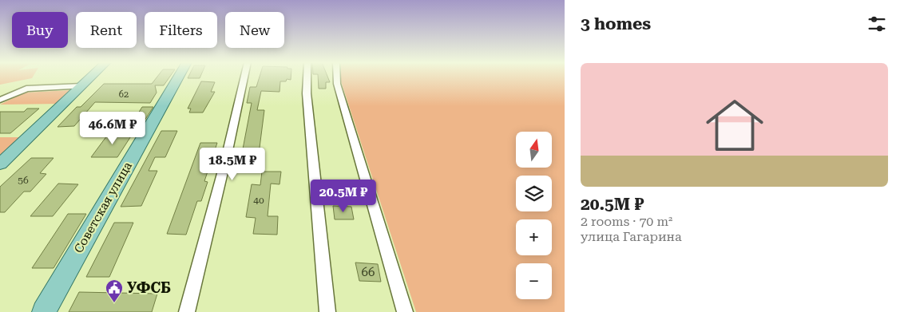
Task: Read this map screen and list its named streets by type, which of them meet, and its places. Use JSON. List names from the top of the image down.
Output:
{
  "streets": {
    "main road": ["Советская улица"]
  },
  "places": {
    "public building": ["УФСБ"]
  },
  "house_numbers": [
    "62",
    "56",
    "40",
    "66"
  ],
  "north": "top",
  "page": {
    "heading": "3 homes",
    "chip": [
      "Buy",
      "Rent",
      "Filters",
      "New"
    ],
    "list": [
      {
        "name": "20.5M ₽",
        "note": "2 rooms · 70 m² · улица Гагарина"
      }
    ],
    "price": ["46.6M ₽", "18.5M ₽", "20.5M ₽"],
    "map_buttons": ["+", "−"]
  }
}
